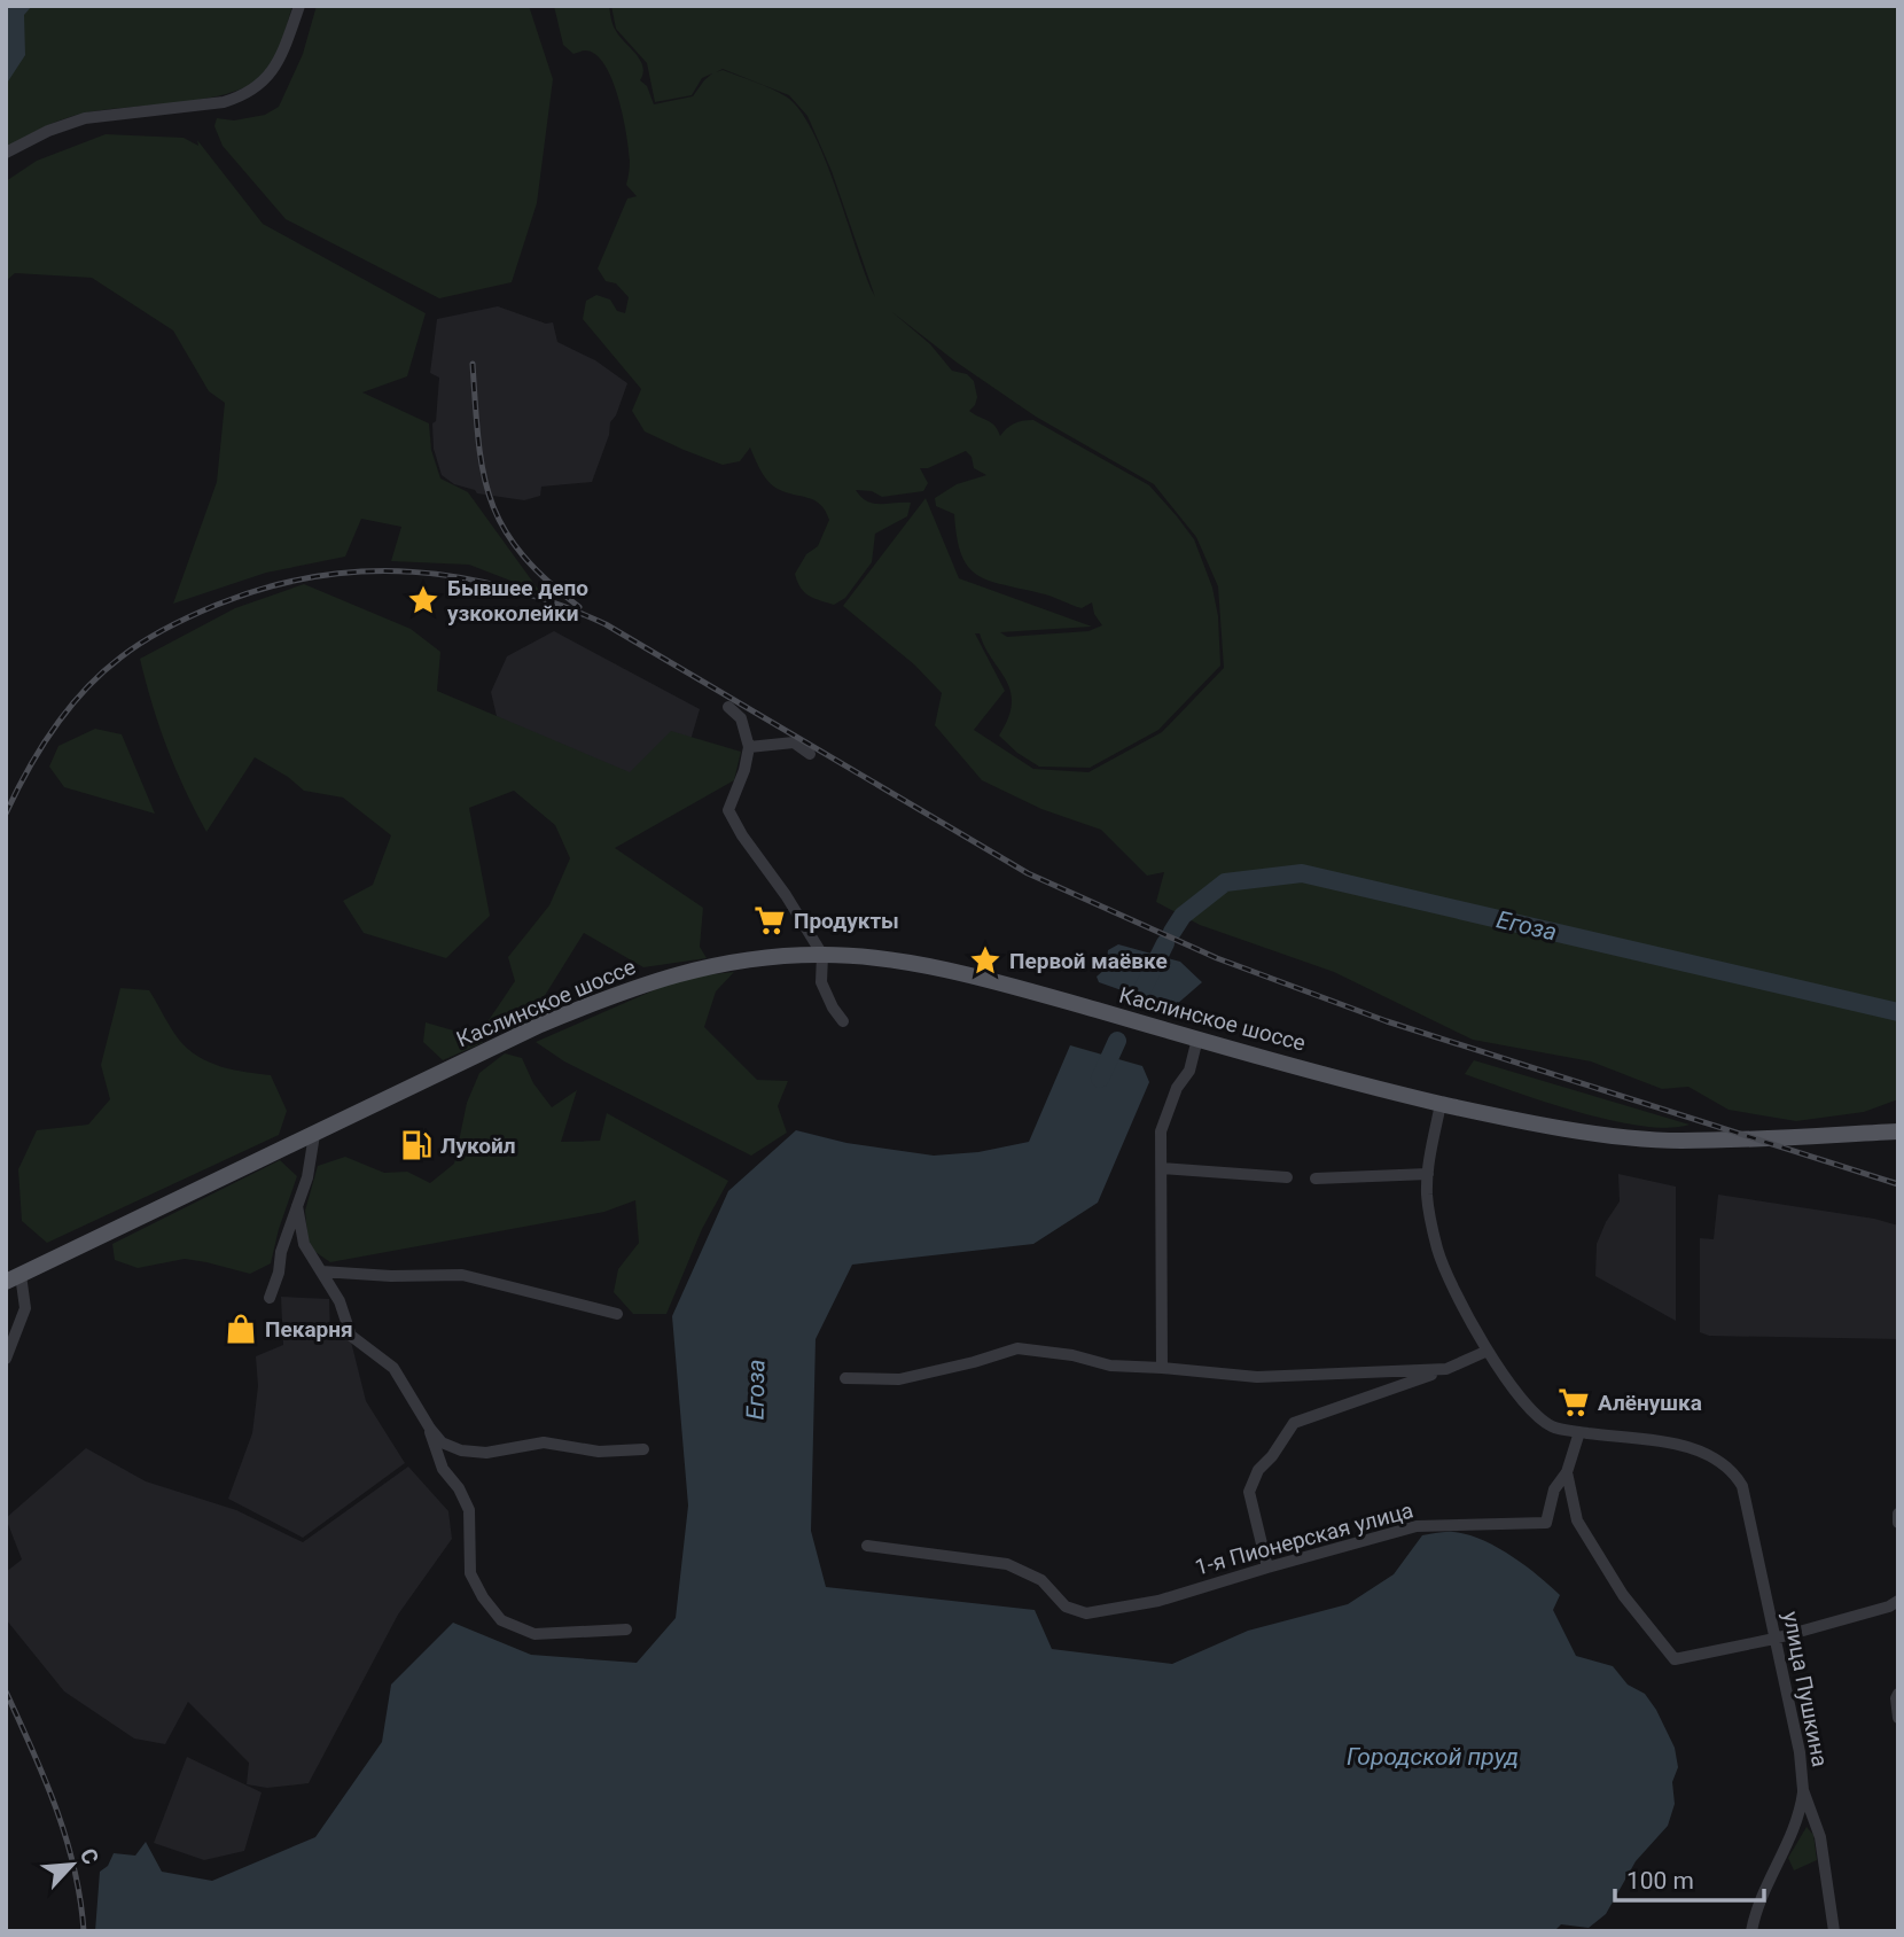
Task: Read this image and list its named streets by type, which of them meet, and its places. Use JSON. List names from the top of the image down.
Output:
{
  "streets": {
    "main road": ["Каслинское шоссе"],
    "street": ["1-я Пионерская улица", "улица Пушкина"]
  },
  "water": ["Егоза", "Городской пруд"],
  "places": {
    "place": ["Бывшее депо узкоколейки", "Первой маёвке"],
    "supermarket": ["Продукты", "Алёнушка"],
    "fuel station": ["Лукойл"],
    "shop": ["Пекарня"]
  },
  "scale_bar": "100 m",
  "north": "top right"
}
